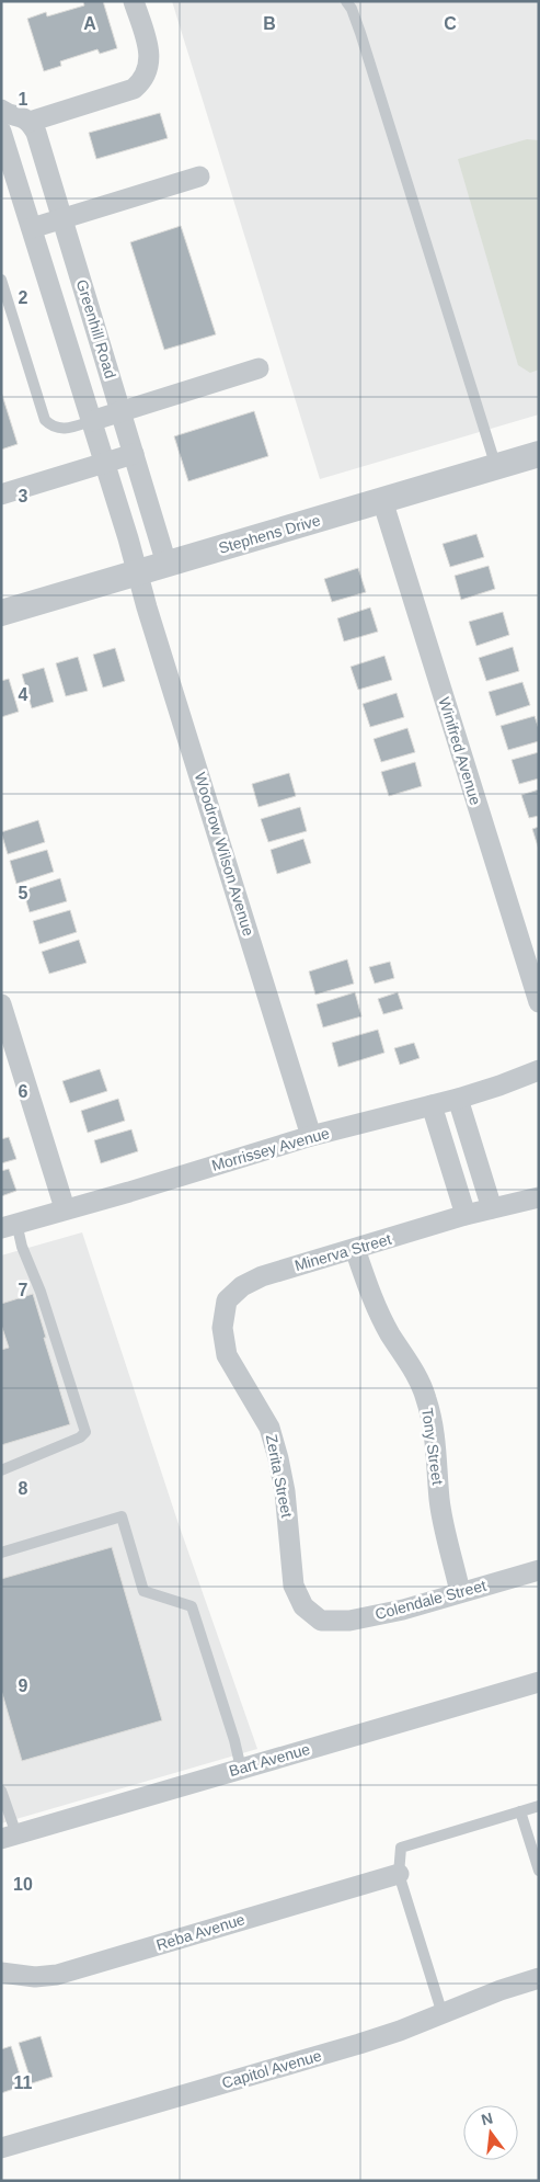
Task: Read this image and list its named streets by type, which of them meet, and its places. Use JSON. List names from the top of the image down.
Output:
{
  "streets": {
    "street": [
      "Greenhill Road",
      "Stephens Drive",
      "Winifred Avenue",
      "Woodrow Wilson Avenue",
      "Morrissey Avenue",
      "Minerva Street",
      "Tony Street",
      "Zerita Street",
      "Colendale Street",
      "Bart Avenue",
      "Reba Avenue",
      "Capitol Avenue"
    ]
  },
  "crossings": [
    ["Greenhill Road", "Stephens Drive"],
    ["Stephens Drive", "Winifred Avenue"],
    ["Stephens Drive", "Woodrow Wilson Avenue"],
    ["Woodrow Wilson Avenue", "Morrissey Avenue"],
    ["Minerva Street", "Tony Street"],
    ["Minerva Street", "Zerita Street"],
    ["Tony Street", "Colendale Street"],
    ["Zerita Street", "Colendale Street"]
  ],
  "north": "top",
  "grid": {
    "columns": ["A", "B", "C"],
    "rows": [
      "1",
      "2",
      "3",
      "4",
      "5",
      "6",
      "7",
      "8",
      "9",
      "10",
      "11"
    ]
  }
}
